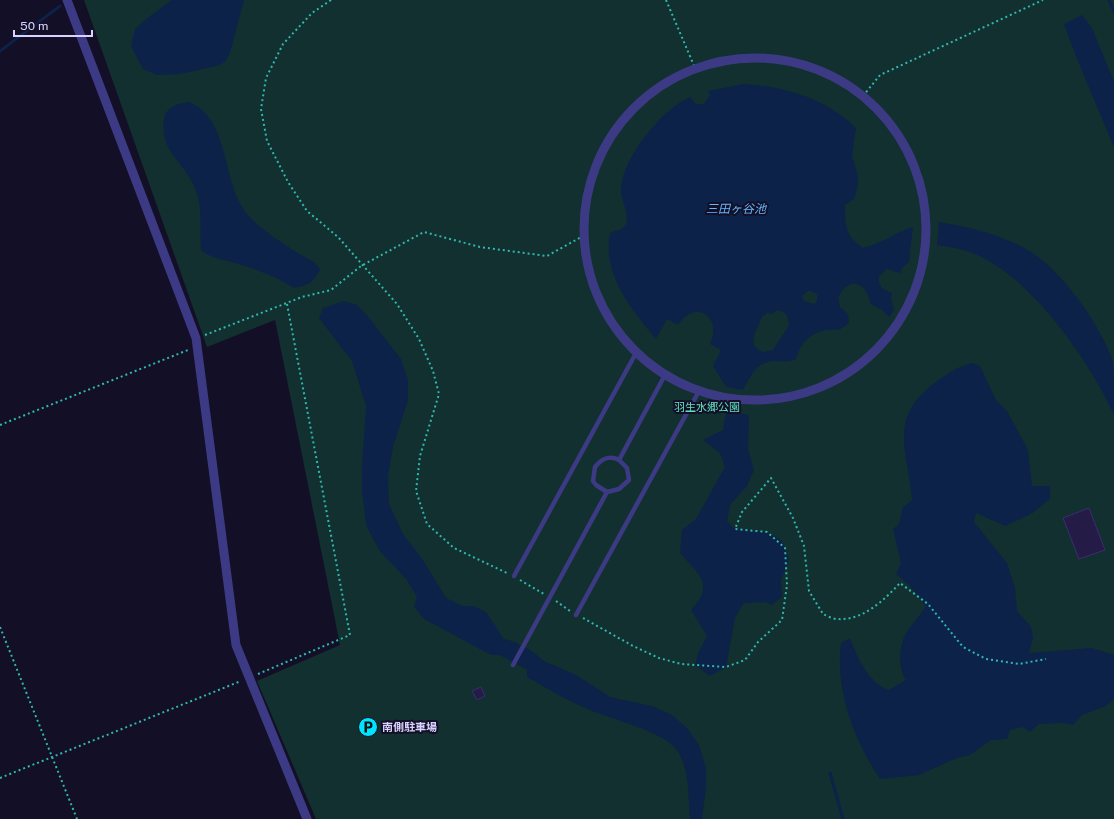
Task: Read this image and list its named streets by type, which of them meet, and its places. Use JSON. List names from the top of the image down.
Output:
{
  "water": ["三田ヶ谷池"],
  "parks": ["羽生水郷公園"],
  "places": {
    "parking": ["南側駐車場"]
  },
  "scale_bar": "50 m"
}
